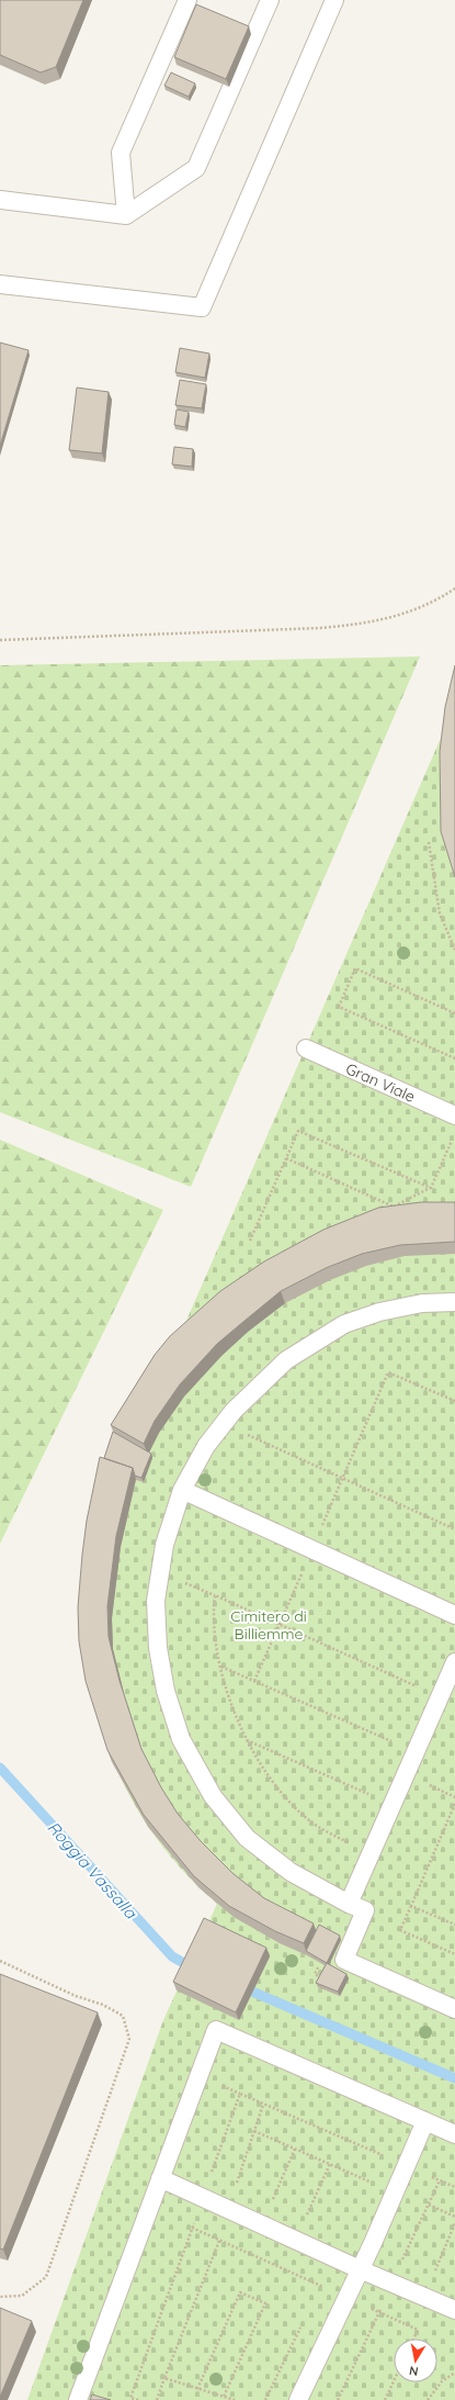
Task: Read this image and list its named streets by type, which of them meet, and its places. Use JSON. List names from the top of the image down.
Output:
{
  "streets": {
    "lane": ["Gran Viale"]
  },
  "water": ["Roggia Vassalla"],
  "parks": ["Cimitero di Billiemme"],
  "north": "bottom"
}
